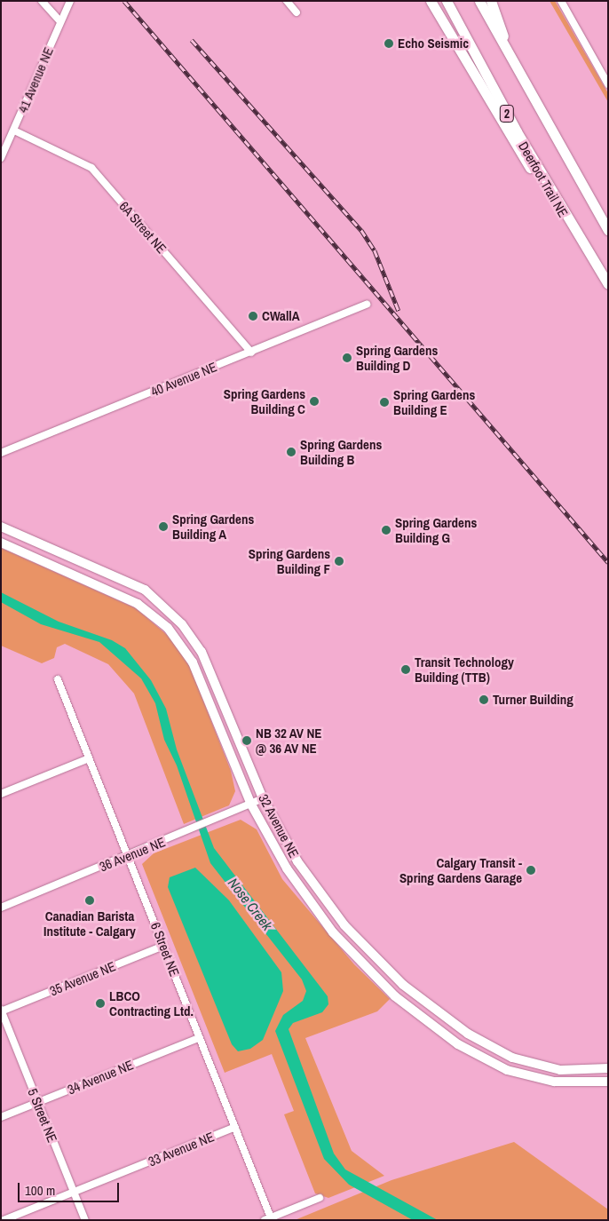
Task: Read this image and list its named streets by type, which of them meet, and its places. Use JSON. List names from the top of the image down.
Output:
{
  "streets": {
    "highway": ["2", "Deerfoot Trail NE"],
    "main road": ["32 Avenue NE"],
    "street": [
      "41 Avenue NE",
      "6A Street NE",
      "40 Avenue NE",
      "36 Avenue NE",
      "6 Street NE",
      "35 Avenue NE",
      "34 Avenue NE",
      "5 Street NE",
      "33 Avenue NE"
    ]
  },
  "crossings": [
    ["41 Avenue NE", "6A Street NE"],
    ["6A Street NE", "40 Avenue NE"],
    ["32 Avenue NE", "36 Avenue NE"],
    ["36 Avenue NE", "6 Street NE"],
    ["6 Street NE", "35 Avenue NE"],
    ["6 Street NE", "34 Avenue NE"],
    ["6 Street NE", "33 Avenue NE"],
    ["35 Avenue NE", "5 Street NE"],
    ["34 Avenue NE", "5 Street NE"],
    ["5 Street NE", "33 Avenue NE"]
  ],
  "water": ["Nose Creek"],
  "places": [
    "Echo Seismic",
    "CWallA",
    "Spring Gardens Building D",
    "Spring Gardens Building C",
    "Spring Gardens Building E",
    "Spring Gardens Building B",
    "Spring Gardens Building A",
    "Spring Gardens Building G",
    "Spring Gardens Building F",
    "Transit Technology Building (TTB)",
    "Turner Building",
    "NB 32 AV NE @ 36 AV NE",
    "Calgary Transit - Spring Gardens Garage",
    "Canadian Barista Institute - Calgary",
    "LBCO Contracting Ltd."
  ],
  "scale_bar": "100 m"
}
